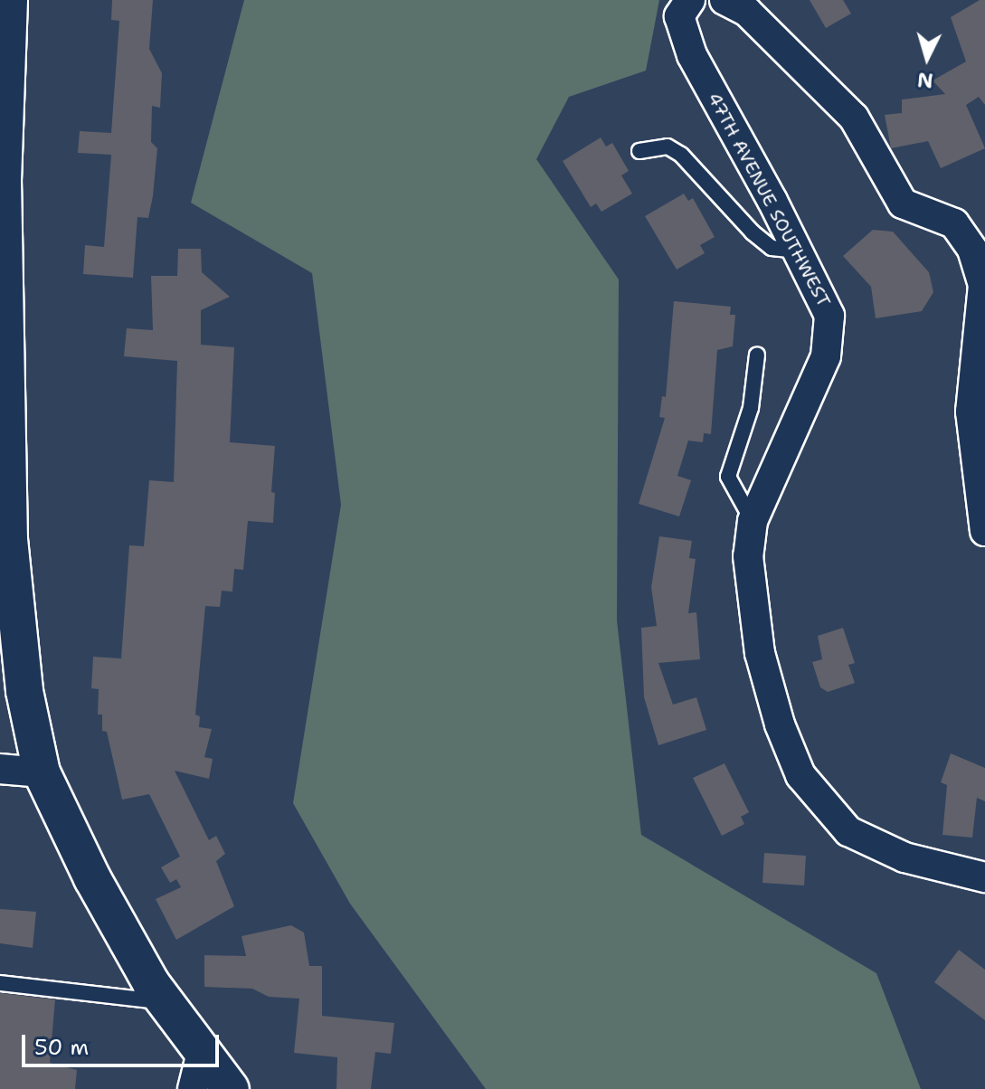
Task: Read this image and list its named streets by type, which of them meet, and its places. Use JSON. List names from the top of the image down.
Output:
{
  "streets": {
    "street": ["47TH AVENUE SOUTHWEST"]
  },
  "scale_bar": "50 m",
  "north": "bottom"
}
